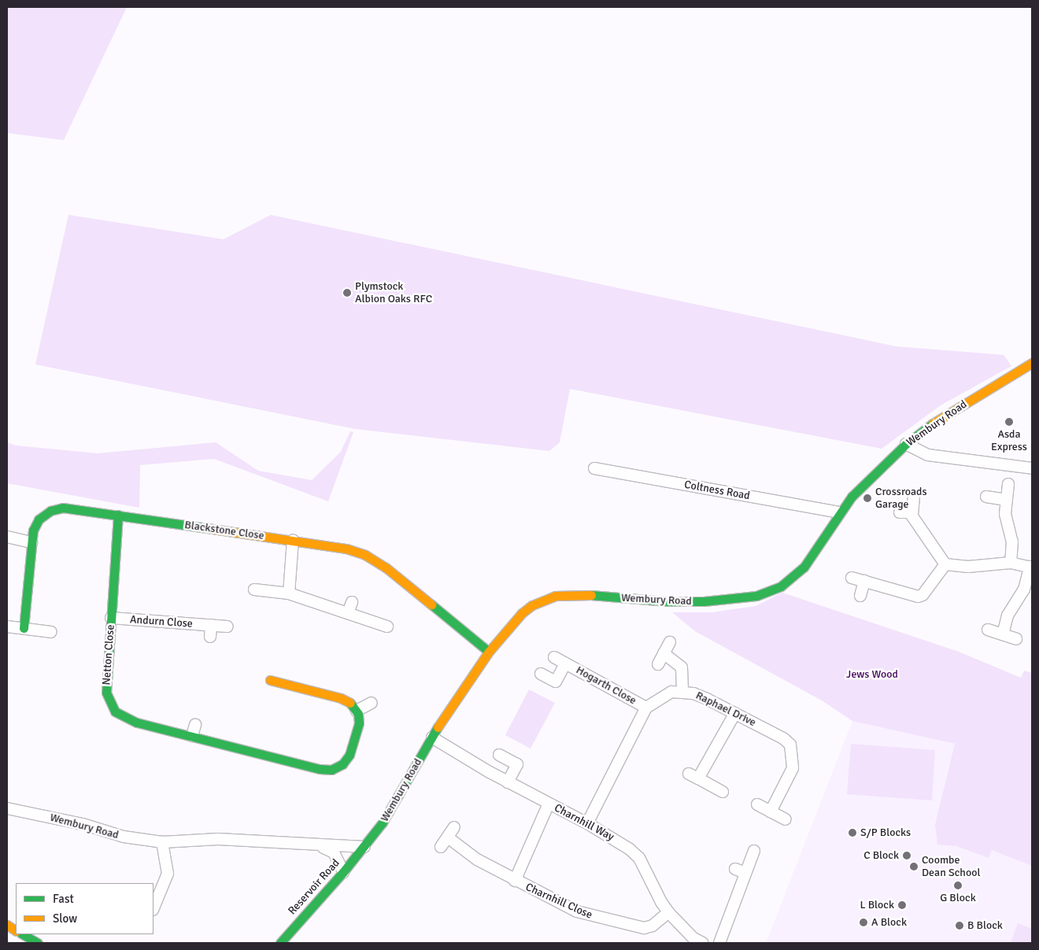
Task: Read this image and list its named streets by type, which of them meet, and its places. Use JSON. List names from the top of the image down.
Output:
{
  "streets": {
    "street": [
      "Wembury Road",
      "Coltness Road",
      "Blackstone Close",
      "Andurn Close",
      "Netton Close",
      "Hogarth Close",
      "Raphael Drive",
      "Charnhill Way",
      "Reservoir Road",
      "Charnhill Close"
    ]
  },
  "crossings": [
    ["Wembury Road", "Coltness Road"],
    ["Wembury Road", "Blackstone Close"],
    ["Wembury Road", "Charnhill Way"],
    ["Wembury Road", "Reservoir Road"],
    ["Blackstone Close", "Netton Close"],
    ["Andurn Close", "Netton Close"],
    ["Hogarth Close", "Raphael Drive"],
    ["Raphael Drive", "Charnhill Way"],
    ["Charnhill Way", "Charnhill Close"]
  ],
  "parks": ["Jews Wood"],
  "places": [
    "Plymstock Albion Oaks RFC",
    "Asda Express",
    "Crossroads Garage",
    "S/P Blocks",
    "C Block",
    "Coombe Dean School",
    "G Block",
    "L Block",
    "A Block",
    "B Block"
  ],
  "legend": ["Fast", "Slow"]
}
